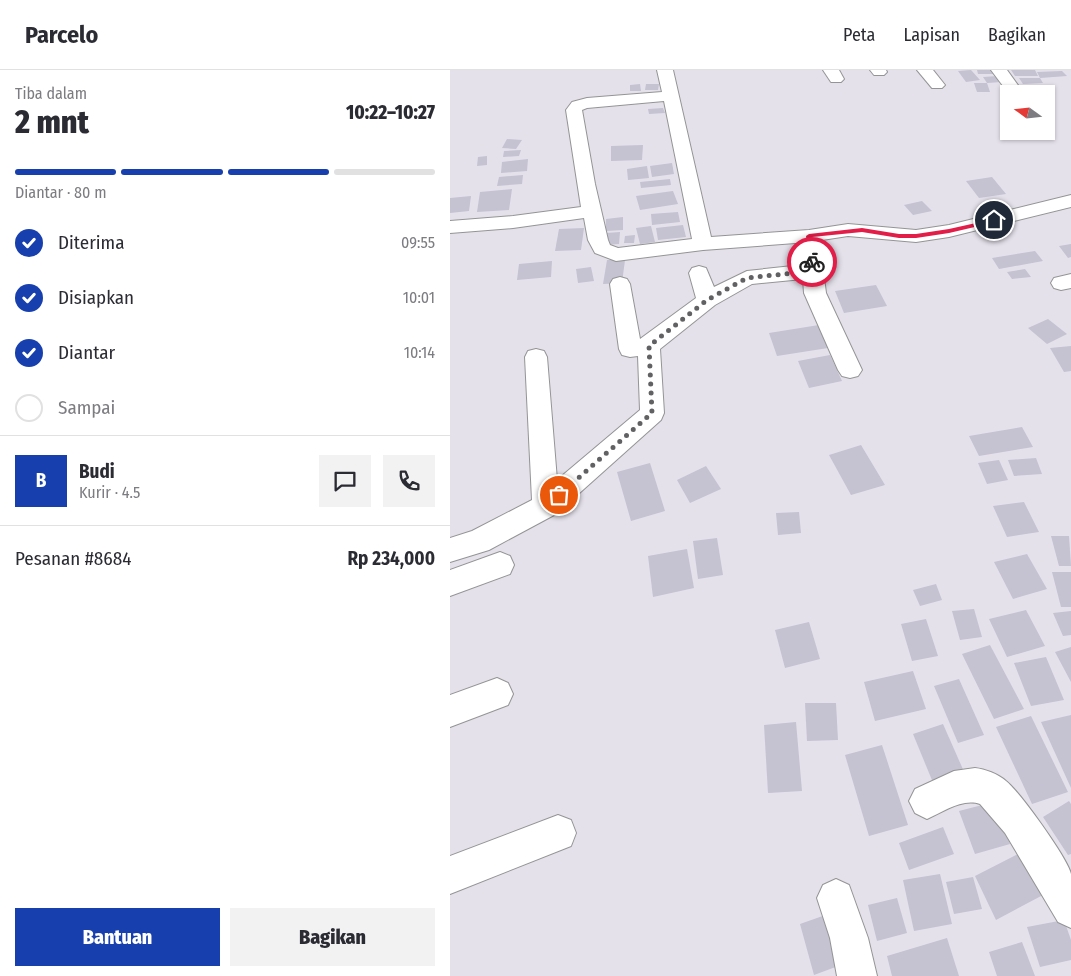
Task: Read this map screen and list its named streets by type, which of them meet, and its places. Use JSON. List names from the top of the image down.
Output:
{
  "north": "left",
  "page": {
    "header": "Parcelo",
    "nav": ["Peta", "Lapisan", "Bagikan"],
    "heading": ["2 mnt", "Tiba dalam", "10:22–10:27"],
    "panel": [
      "Budi",
      "Kurir · 4.5",
      "Pesanan #8684",
      "Rp 234,000"
    ],
    "bar": "Diantar · 80 m",
    "list": [
      ["Diterima", "09:55"],
      ["Disiapkan", "10:01"],
      ["Diantar", "10:14"],
      "Sampai"
    ],
    "round": "B",
    "buttons": ["Bantuan", "Bagikan"]
  }
}
